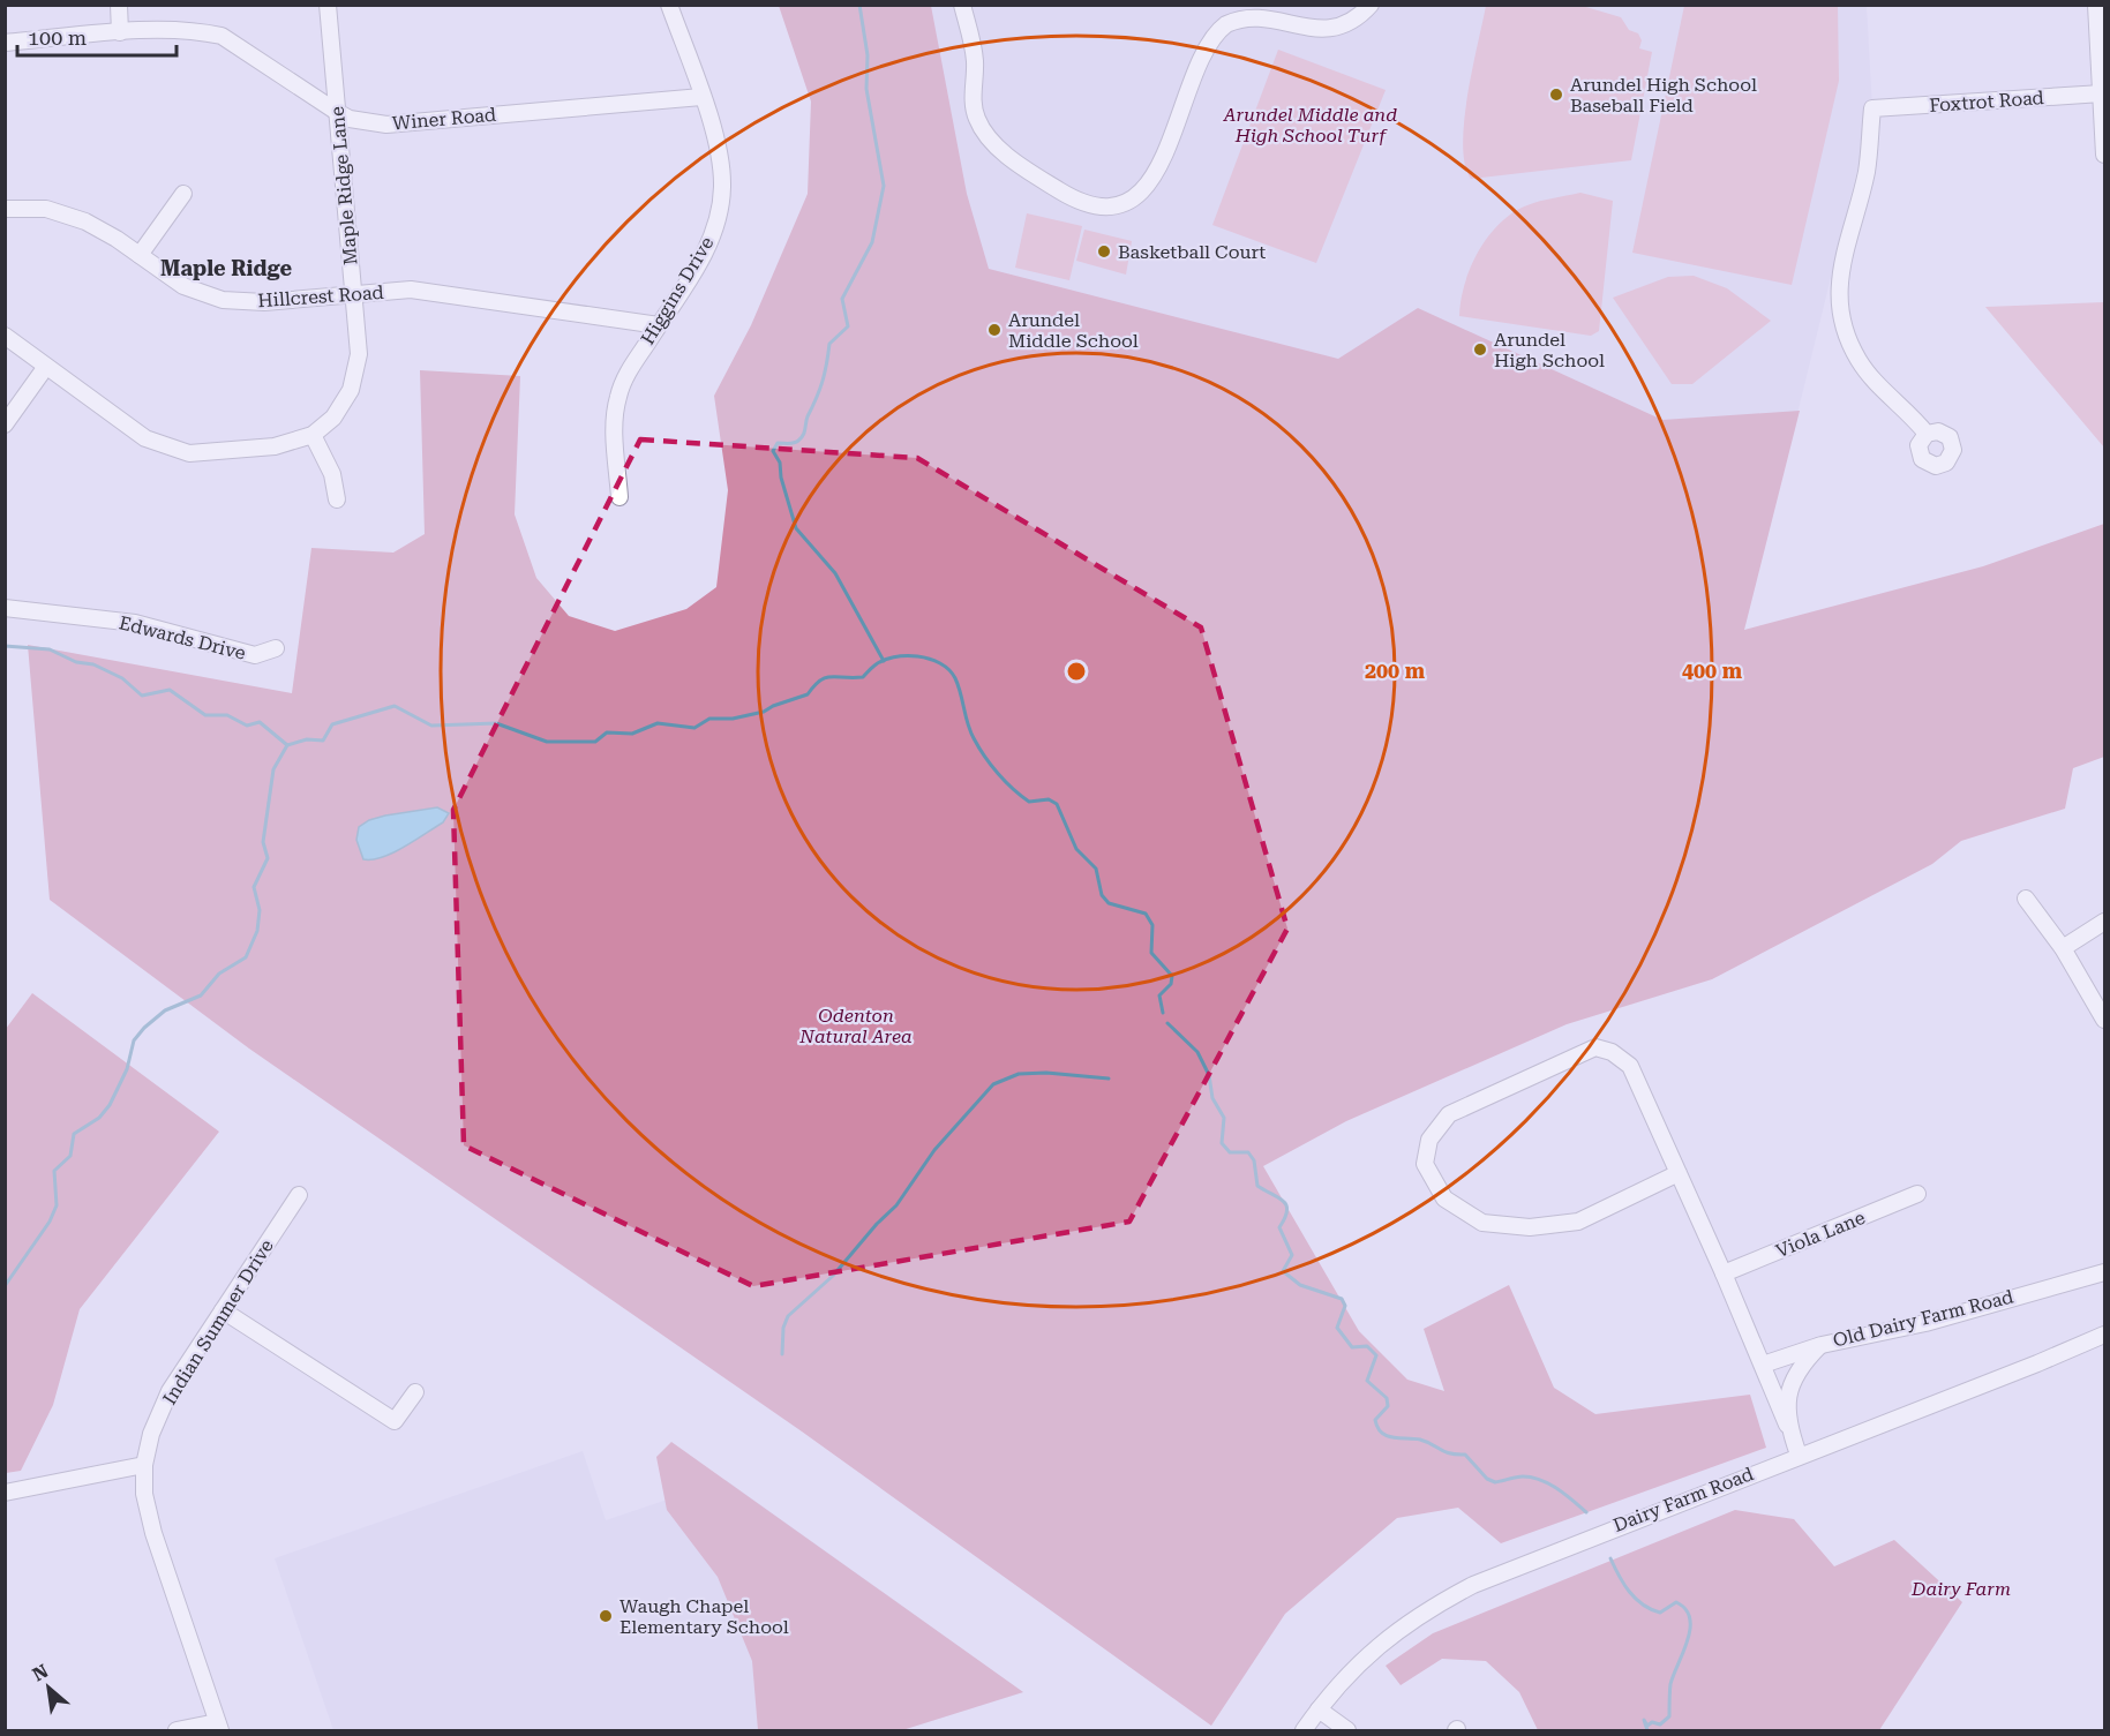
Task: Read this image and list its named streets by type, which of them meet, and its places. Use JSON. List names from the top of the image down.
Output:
{
  "streets": {
    "street": [
      "Foxtrot Road",
      "Winer Road",
      "Maple Ridge Lane",
      "Higgins Drive",
      "Hillcrest Road",
      "Edwards Drive",
      "Viola Lane",
      "Old Dairy Farm Road",
      "Indian Summer Drive",
      "Dairy Farm Road"
    ]
  },
  "crossings": [
    ["Winer Road", "Maple Ridge Lane"],
    ["Winer Road", "Higgins Drive"],
    ["Maple Ridge Lane", "Hillcrest Road"],
    ["Higgins Drive", "Hillcrest Road"],
    ["Old Dairy Farm Road", "Dairy Farm Road"]
  ],
  "districts": ["Maple Ridge"],
  "parks": ["Arundel Middle and High School Turf", "Odenton Natural Area", "Dairy Farm"],
  "places": [
    "Arundel High School Baseball Field",
    "Basketball Court",
    "Arundel Middle School",
    "Arundel High School",
    "Waugh Chapel Elementary School"
  ],
  "scale_bar": "100 m",
  "north": "top left",
  "rings": ["200 m", "400 m"]
}
